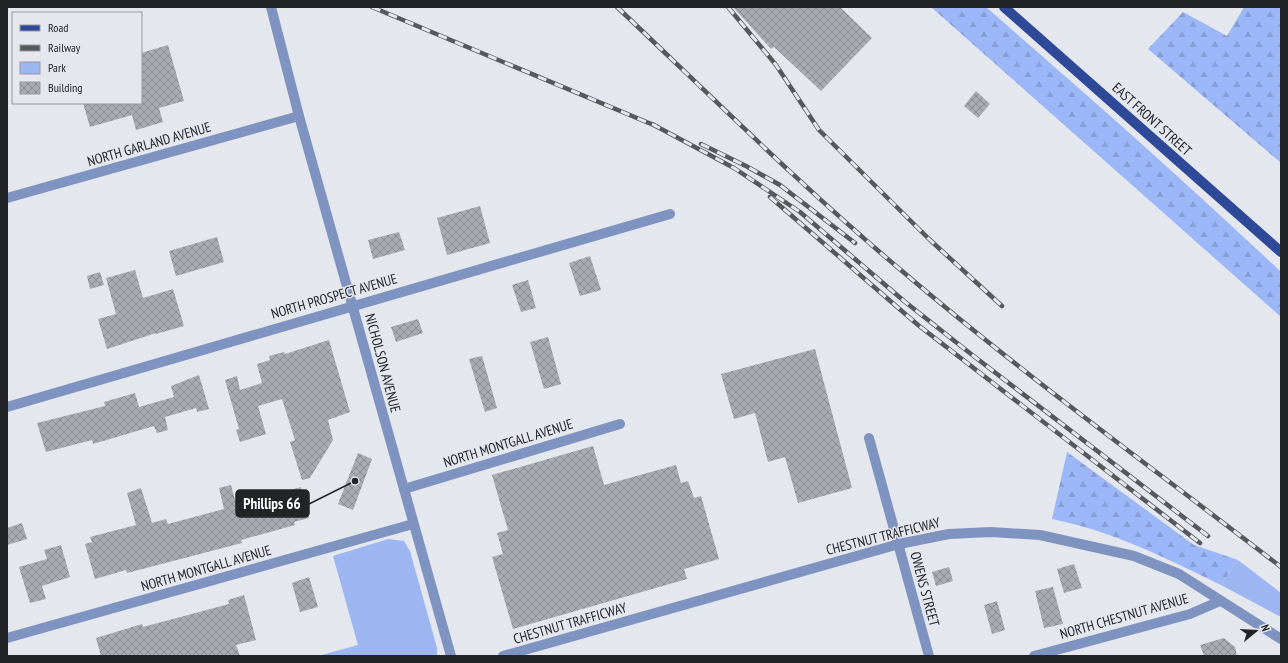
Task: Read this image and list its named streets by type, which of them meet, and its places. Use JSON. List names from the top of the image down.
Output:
{
  "streets": {
    "main road": ["EAST FRONT STREET"],
    "street": [
      "NORTH GARLAND AVENUE",
      "NORTH PROSPECT AVENUE",
      "NICHOLSON AVENUE",
      "NORTH MONTGALL AVENUE",
      "CHESTNUT TRAFFICWAY",
      "OWENS STREET",
      "NORTH CHESTNUT AVENUE"
    ]
  },
  "crossings": [
    ["NORTH GARLAND AVENUE", "NICHOLSON AVENUE"],
    ["NORTH PROSPECT AVENUE", "NICHOLSON AVENUE"],
    ["NICHOLSON AVENUE", "NORTH MONTGALL AVENUE"],
    ["CHESTNUT TRAFFICWAY", "OWENS STREET"],
    ["CHESTNUT TRAFFICWAY", "NORTH CHESTNUT AVENUE"]
  ],
  "places": ["Phillips 66"],
  "legend": [
    "Road",
    "Railway",
    "Park",
    "Building"
  ],
  "north": "right"
}
